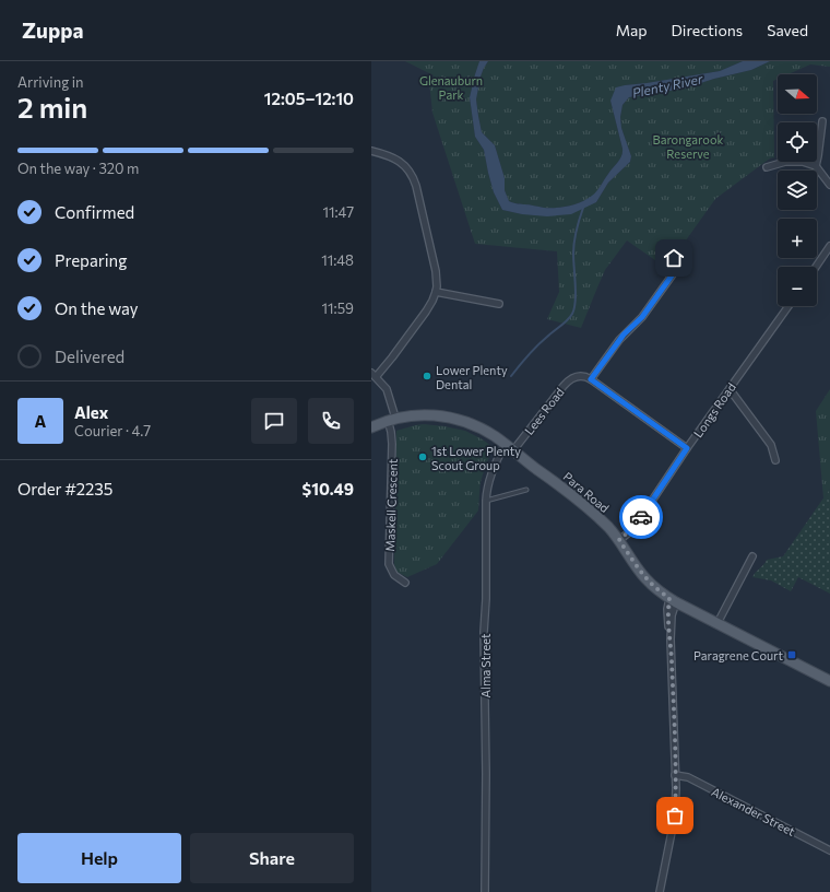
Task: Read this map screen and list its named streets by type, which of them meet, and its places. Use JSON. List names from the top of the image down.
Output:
{
  "streets": {
    "main road": ["Para Road"],
    "street": [
      "Longs Road",
      "Lees Road",
      "Maskell Crescent",
      "Alma Street",
      "Alexander Street"
    ]
  },
  "crossings": [
    ["Longs Road", "Para Road"],
    ["Lees Road", "Para Road"],
    ["Para Road", "Maskell Crescent"],
    ["Para Road", "Alma Street"]
  ],
  "water": ["Plenty River"],
  "parks": ["Glenauburn Park", "Barongarook Reserve"],
  "places": {
    "other": ["Lower Plenty Dental", "1st Lower Plenty Scout Group"],
    "transit": ["Paragrene Court"]
  },
  "north": "right",
  "page": {
    "header": "Zuppa",
    "nav": ["Map", "Directions", "Saved"],
    "heading": ["2 min", "Arriving in", "12:05–12:10"],
    "panel": [
      "Alex",
      "Courier · 4.7",
      "Order #2235",
      "$10.49"
    ],
    "map_buttons": ["+", "−"],
    "bar": "On the way · 320 m",
    "list": [
      ["Confirmed", "11:47"],
      ["Preparing", "11:48"],
      ["On the way", "11:59"],
      "Delivered"
    ],
    "round": "A",
    "buttons": ["Help", "Share"]
  }
}
